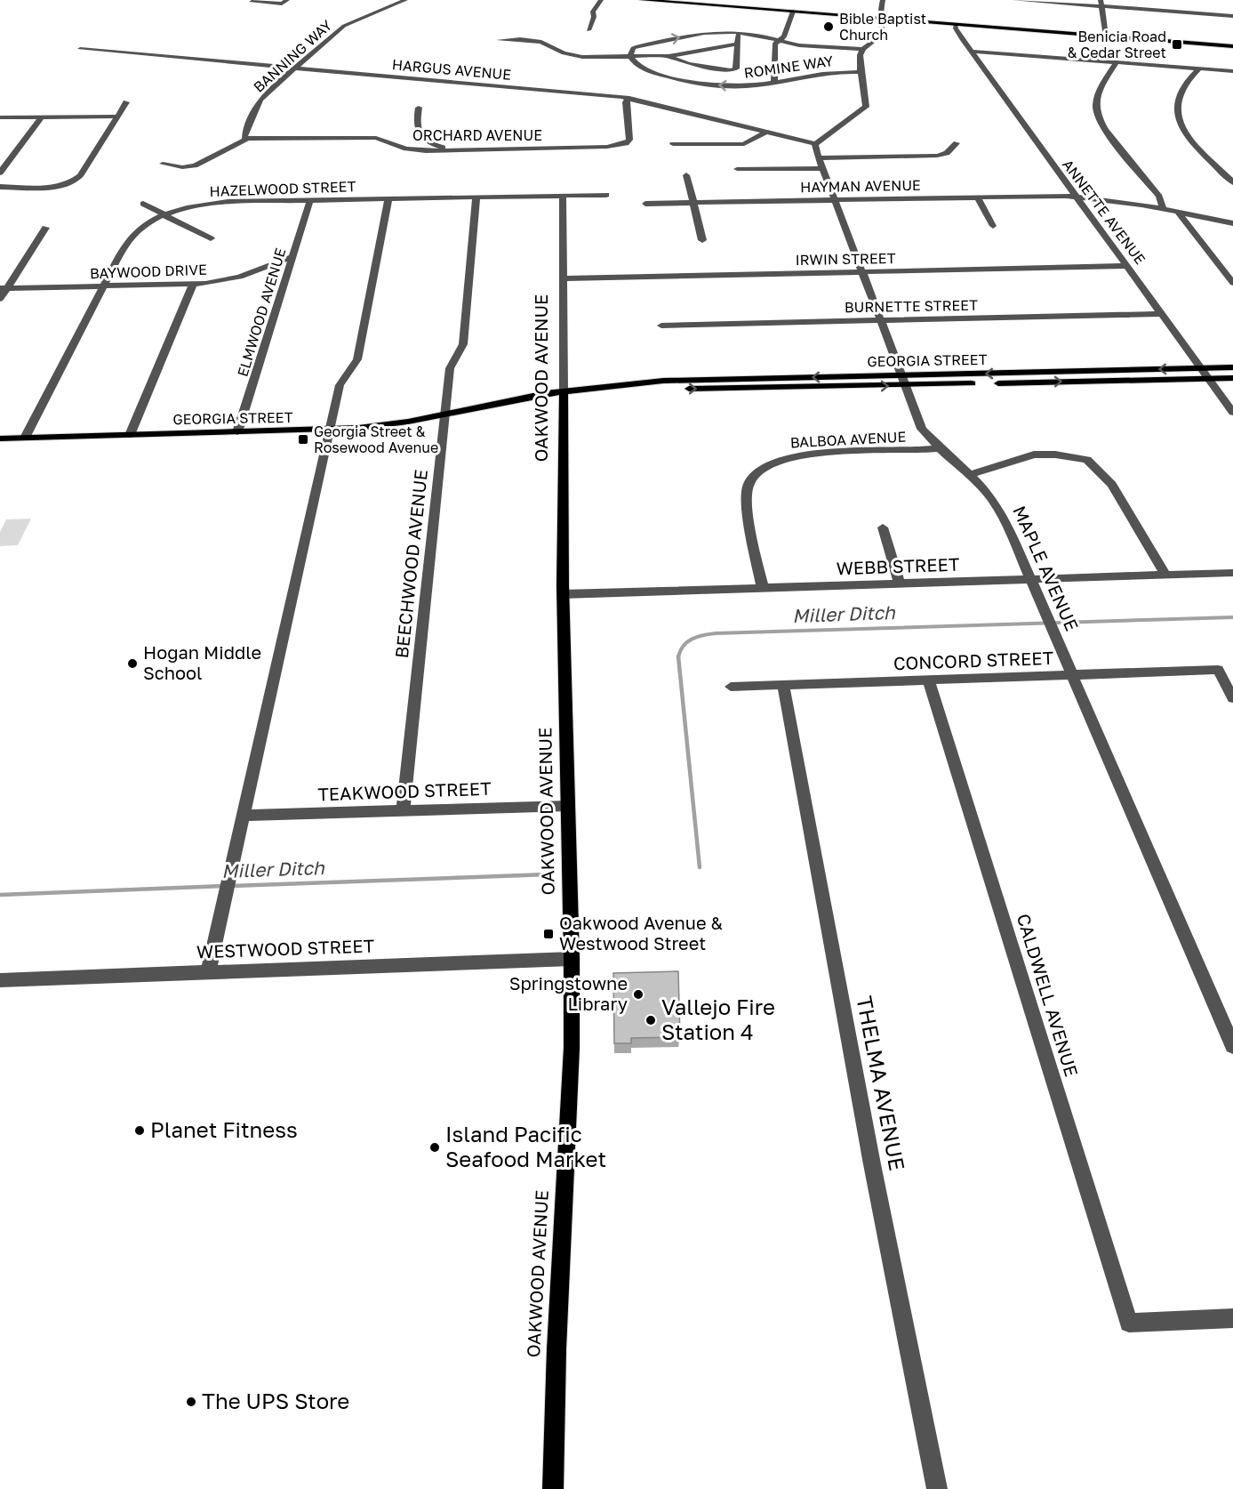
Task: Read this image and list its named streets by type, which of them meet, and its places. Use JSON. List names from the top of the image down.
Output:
{
  "streets": {
    "main road": ["GEORGIA STREET", "OAKWOOD AVENUE"],
    "street": [
      "BANNING WAY",
      "ROMINE WAY",
      "HARGUS AVENUE",
      "ORCHARD AVENUE",
      "HAYMAN AVENUE",
      "HAZELWOOD STREET",
      "ANNETTE AVENUE",
      "IRWIN STREET",
      "BAYWOOD DRIVE",
      "BURNETTE STREET",
      "ELMWOOD AVENUE",
      "BALBOA AVENUE",
      "BEECHWOOD AVENUE",
      "WEBB STREET",
      "MAPLE AVENUE",
      "CONCORD STREET",
      "TEAKWOOD STREET",
      "WESTWOOD STREET",
      "CALDWELL AVENUE",
      "THELMA AVENUE"
    ]
  },
  "crossings": [
    ["BANNING WAY", "HARGUS AVENUE"],
    ["BANNING WAY", "ORCHARD AVENUE"],
    ["HARGUS AVENUE", "ORCHARD AVENUE"],
    ["HARGUS AVENUE", "MAPLE AVENUE"],
    ["HAYMAN AVENUE", "ANNETTE AVENUE"],
    ["HAYMAN AVENUE", "MAPLE AVENUE"],
    ["HAZELWOOD STREET", "BAYWOOD DRIVE"],
    ["HAZELWOOD STREET", "ELMWOOD AVENUE"],
    ["HAZELWOOD STREET", "GEORGIA STREET"],
    ["HAZELWOOD STREET", "OAKWOOD AVENUE"],
    ["HAZELWOOD STREET", "BEECHWOOD AVENUE"],
    ["ANNETTE AVENUE", "IRWIN STREET"],
    ["ANNETTE AVENUE", "BURNETTE STREET"],
    ["ANNETTE AVENUE", "GEORGIA STREET"],
    ["IRWIN STREET", "OAKWOOD AVENUE"],
    ["IRWIN STREET", "MAPLE AVENUE"],
    ["BAYWOOD DRIVE", "ELMWOOD AVENUE"],
    ["BURNETTE STREET", "MAPLE AVENUE"],
    ["ELMWOOD AVENUE", "GEORGIA STREET"],
    ["GEORGIA STREET", "OAKWOOD AVENUE"],
    ["GEORGIA STREET", "BEECHWOOD AVENUE"],
    ["GEORGIA STREET", "MAPLE AVENUE"],
    ["OAKWOOD AVENUE", "WEBB STREET"],
    ["OAKWOOD AVENUE", "TEAKWOOD STREET"],
    ["OAKWOOD AVENUE", "WESTWOOD STREET"],
    ["BALBOA AVENUE", "WEBB STREET"],
    ["BALBOA AVENUE", "MAPLE AVENUE"],
    ["BEECHWOOD AVENUE", "TEAKWOOD STREET"],
    ["WEBB STREET", "MAPLE AVENUE"],
    ["MAPLE AVENUE", "CONCORD STREET"],
    ["CONCORD STREET", "CALDWELL AVENUE"],
    ["CONCORD STREET", "THELMA AVENUE"]
  ],
  "water": ["Miller Ditch"],
  "places": {
    "other": [
      "Bible Baptist Church",
      "Hogan Middle School",
      "Springstowne Library",
      "Vallejo Fire Station 4",
      "Planet Fitness",
      "Island Pacific Seafood Market",
      "The UPS Store"
    ],
    "transit": ["Benicia Road & Cedar Street", "Georgia Street & Rosewood Avenue", "Oakwood Avenue & Westwood Street"]
  }
}
